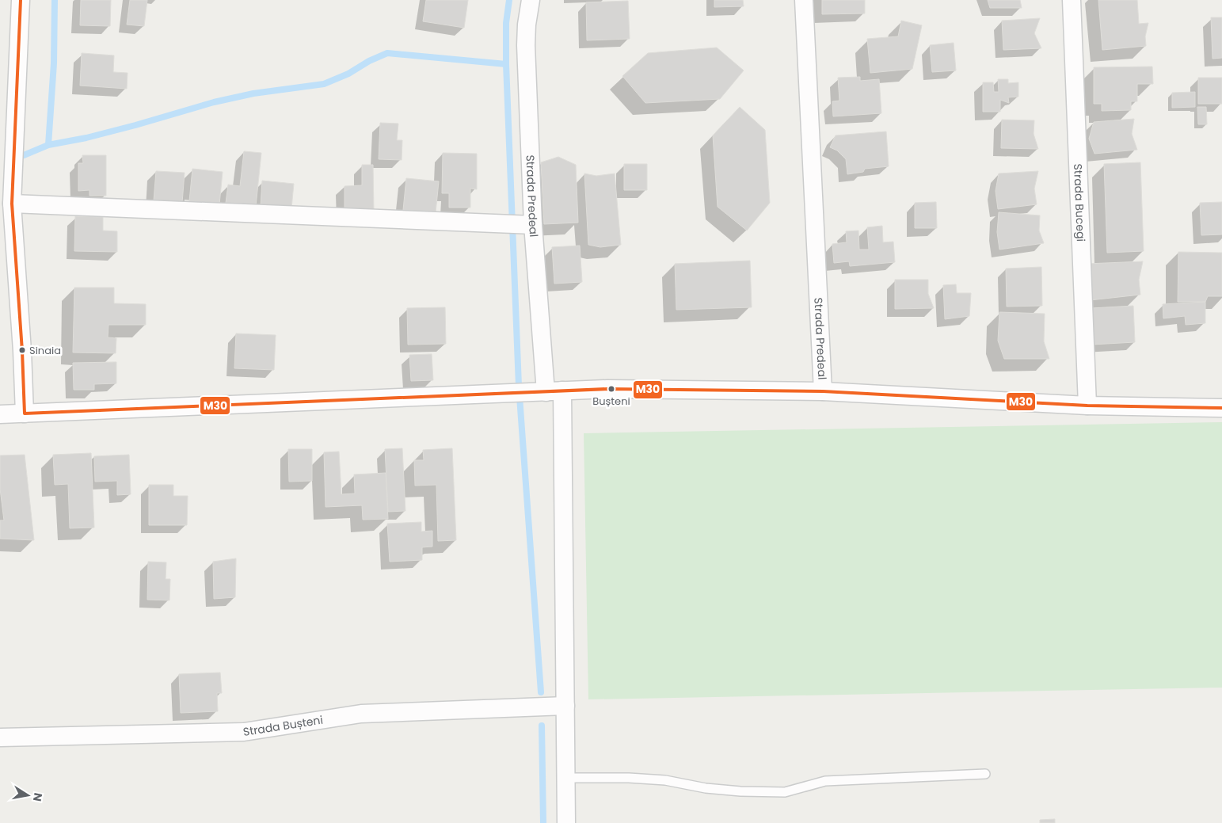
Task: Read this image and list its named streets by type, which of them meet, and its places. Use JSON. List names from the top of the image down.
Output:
{
  "streets": {
    "street": ["Strada Predeal", "Strada Bucegi", "Strada Bușteni"]
  },
  "crossings": [
    ["Strada Predeal", "Strada Bușteni"]
  ],
  "places": ["Sinaia", "Bușteni"],
  "lines": ["transit line M30"],
  "north": "right"
}
